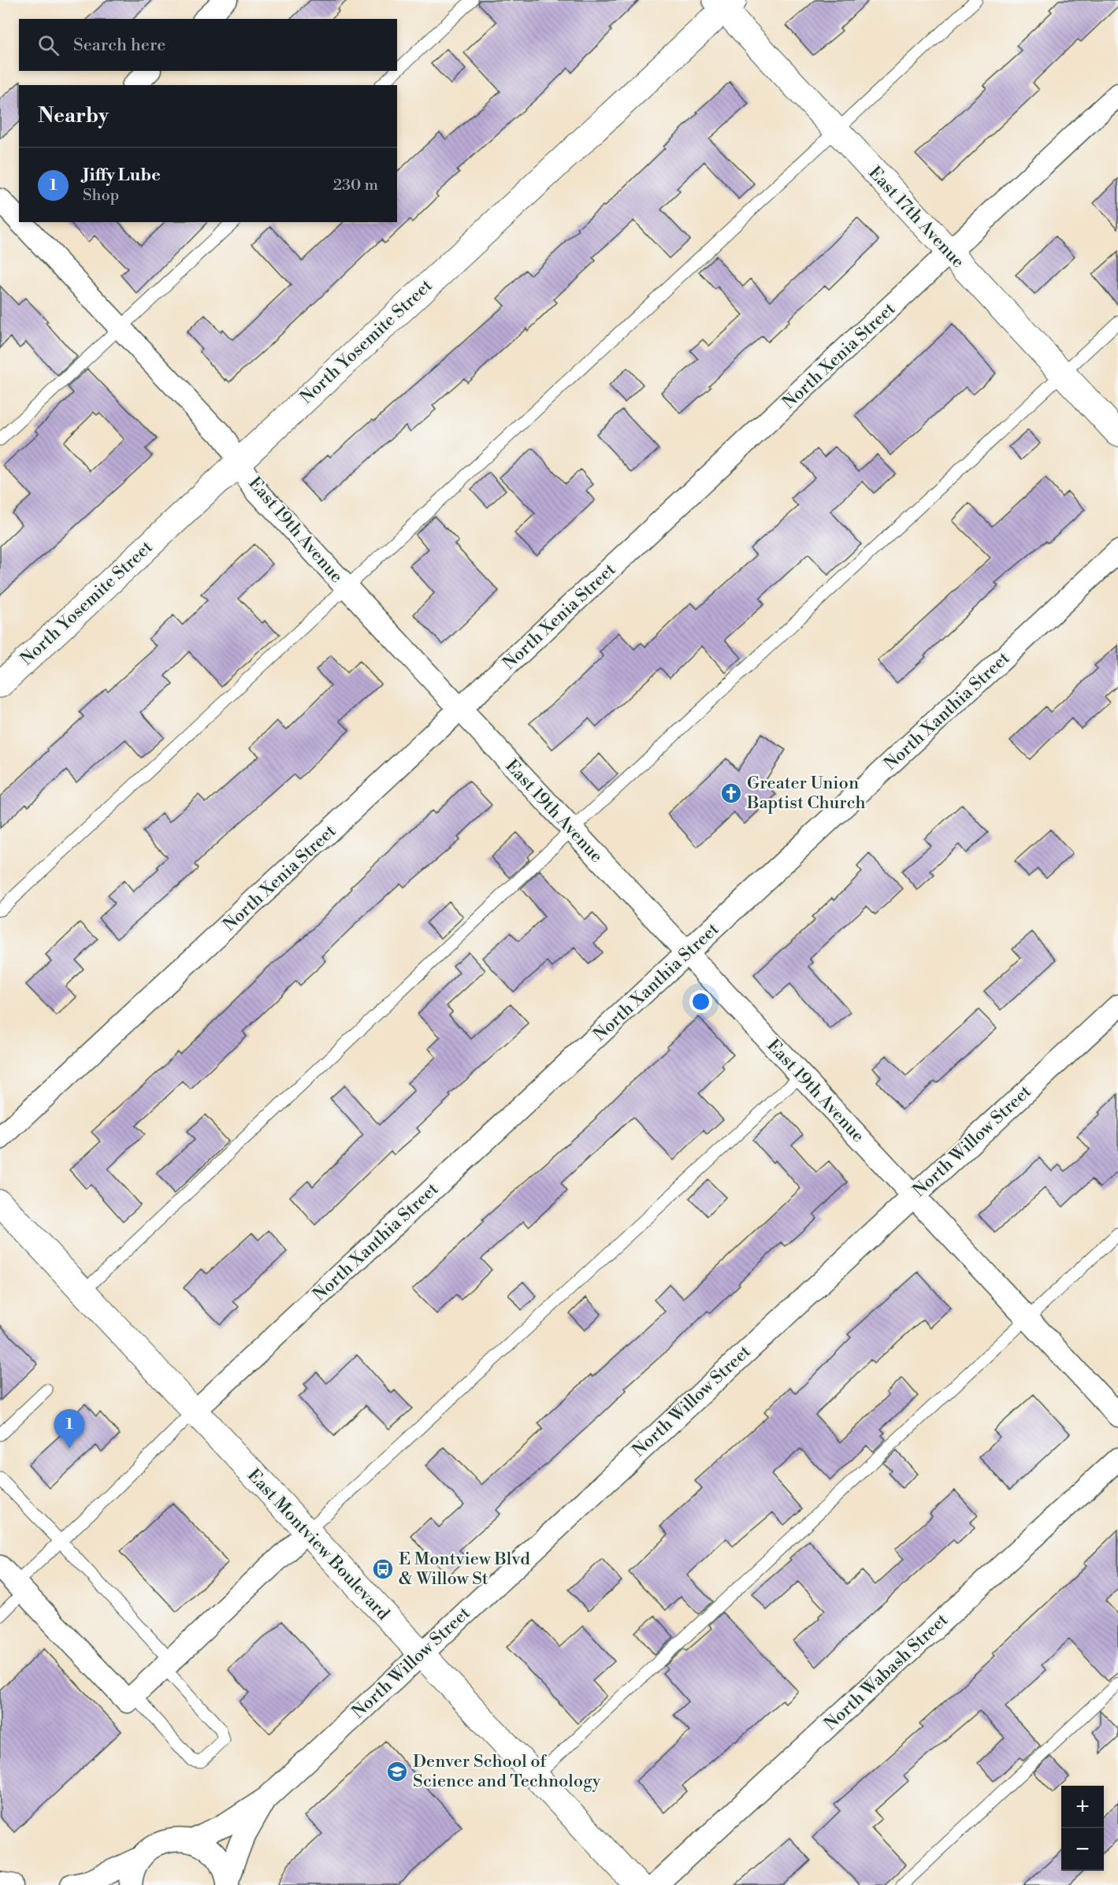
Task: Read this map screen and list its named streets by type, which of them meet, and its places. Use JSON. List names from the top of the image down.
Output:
{
  "streets": {
    "main road": ["East 17th Avenue", "North Yosemite Street", "East Montview Boulevard"],
    "street": [
      "North Xenia Street",
      "East 19th Avenue",
      "North Xanthia Street",
      "North Willow Street",
      "North Wabash Street"
    ]
  },
  "crossings": [
    ["East 17th Avenue", "North Yosemite Street"],
    ["East 17th Avenue", "North Xenia Street"],
    ["North Yosemite Street", "East 19th Avenue"],
    ["North Xenia Street", "East 19th Avenue"],
    ["East 19th Avenue", "North Xanthia Street"],
    ["East 19th Avenue", "North Willow Street"],
    ["North Xanthia Street", "East Montview Boulevard"],
    ["North Willow Street", "East Montview Boulevard"]
  ],
  "places": {
    "church": ["Greater Union Baptist Church"],
    "bus stop": ["E Montview Blvd & Willow St"],
    "school or university": ["Denver School of Science and Technology"]
  },
  "page": {
    "search": "Search here",
    "heading": "Nearby",
    "list": [
      {
        "mark": "1",
        "name": "Jiffy Lube",
        "note": "Shop",
        "value": "230 m"
      }
    ],
    "pins": "1",
    "map_buttons": ["+", "−"]
  }
}
